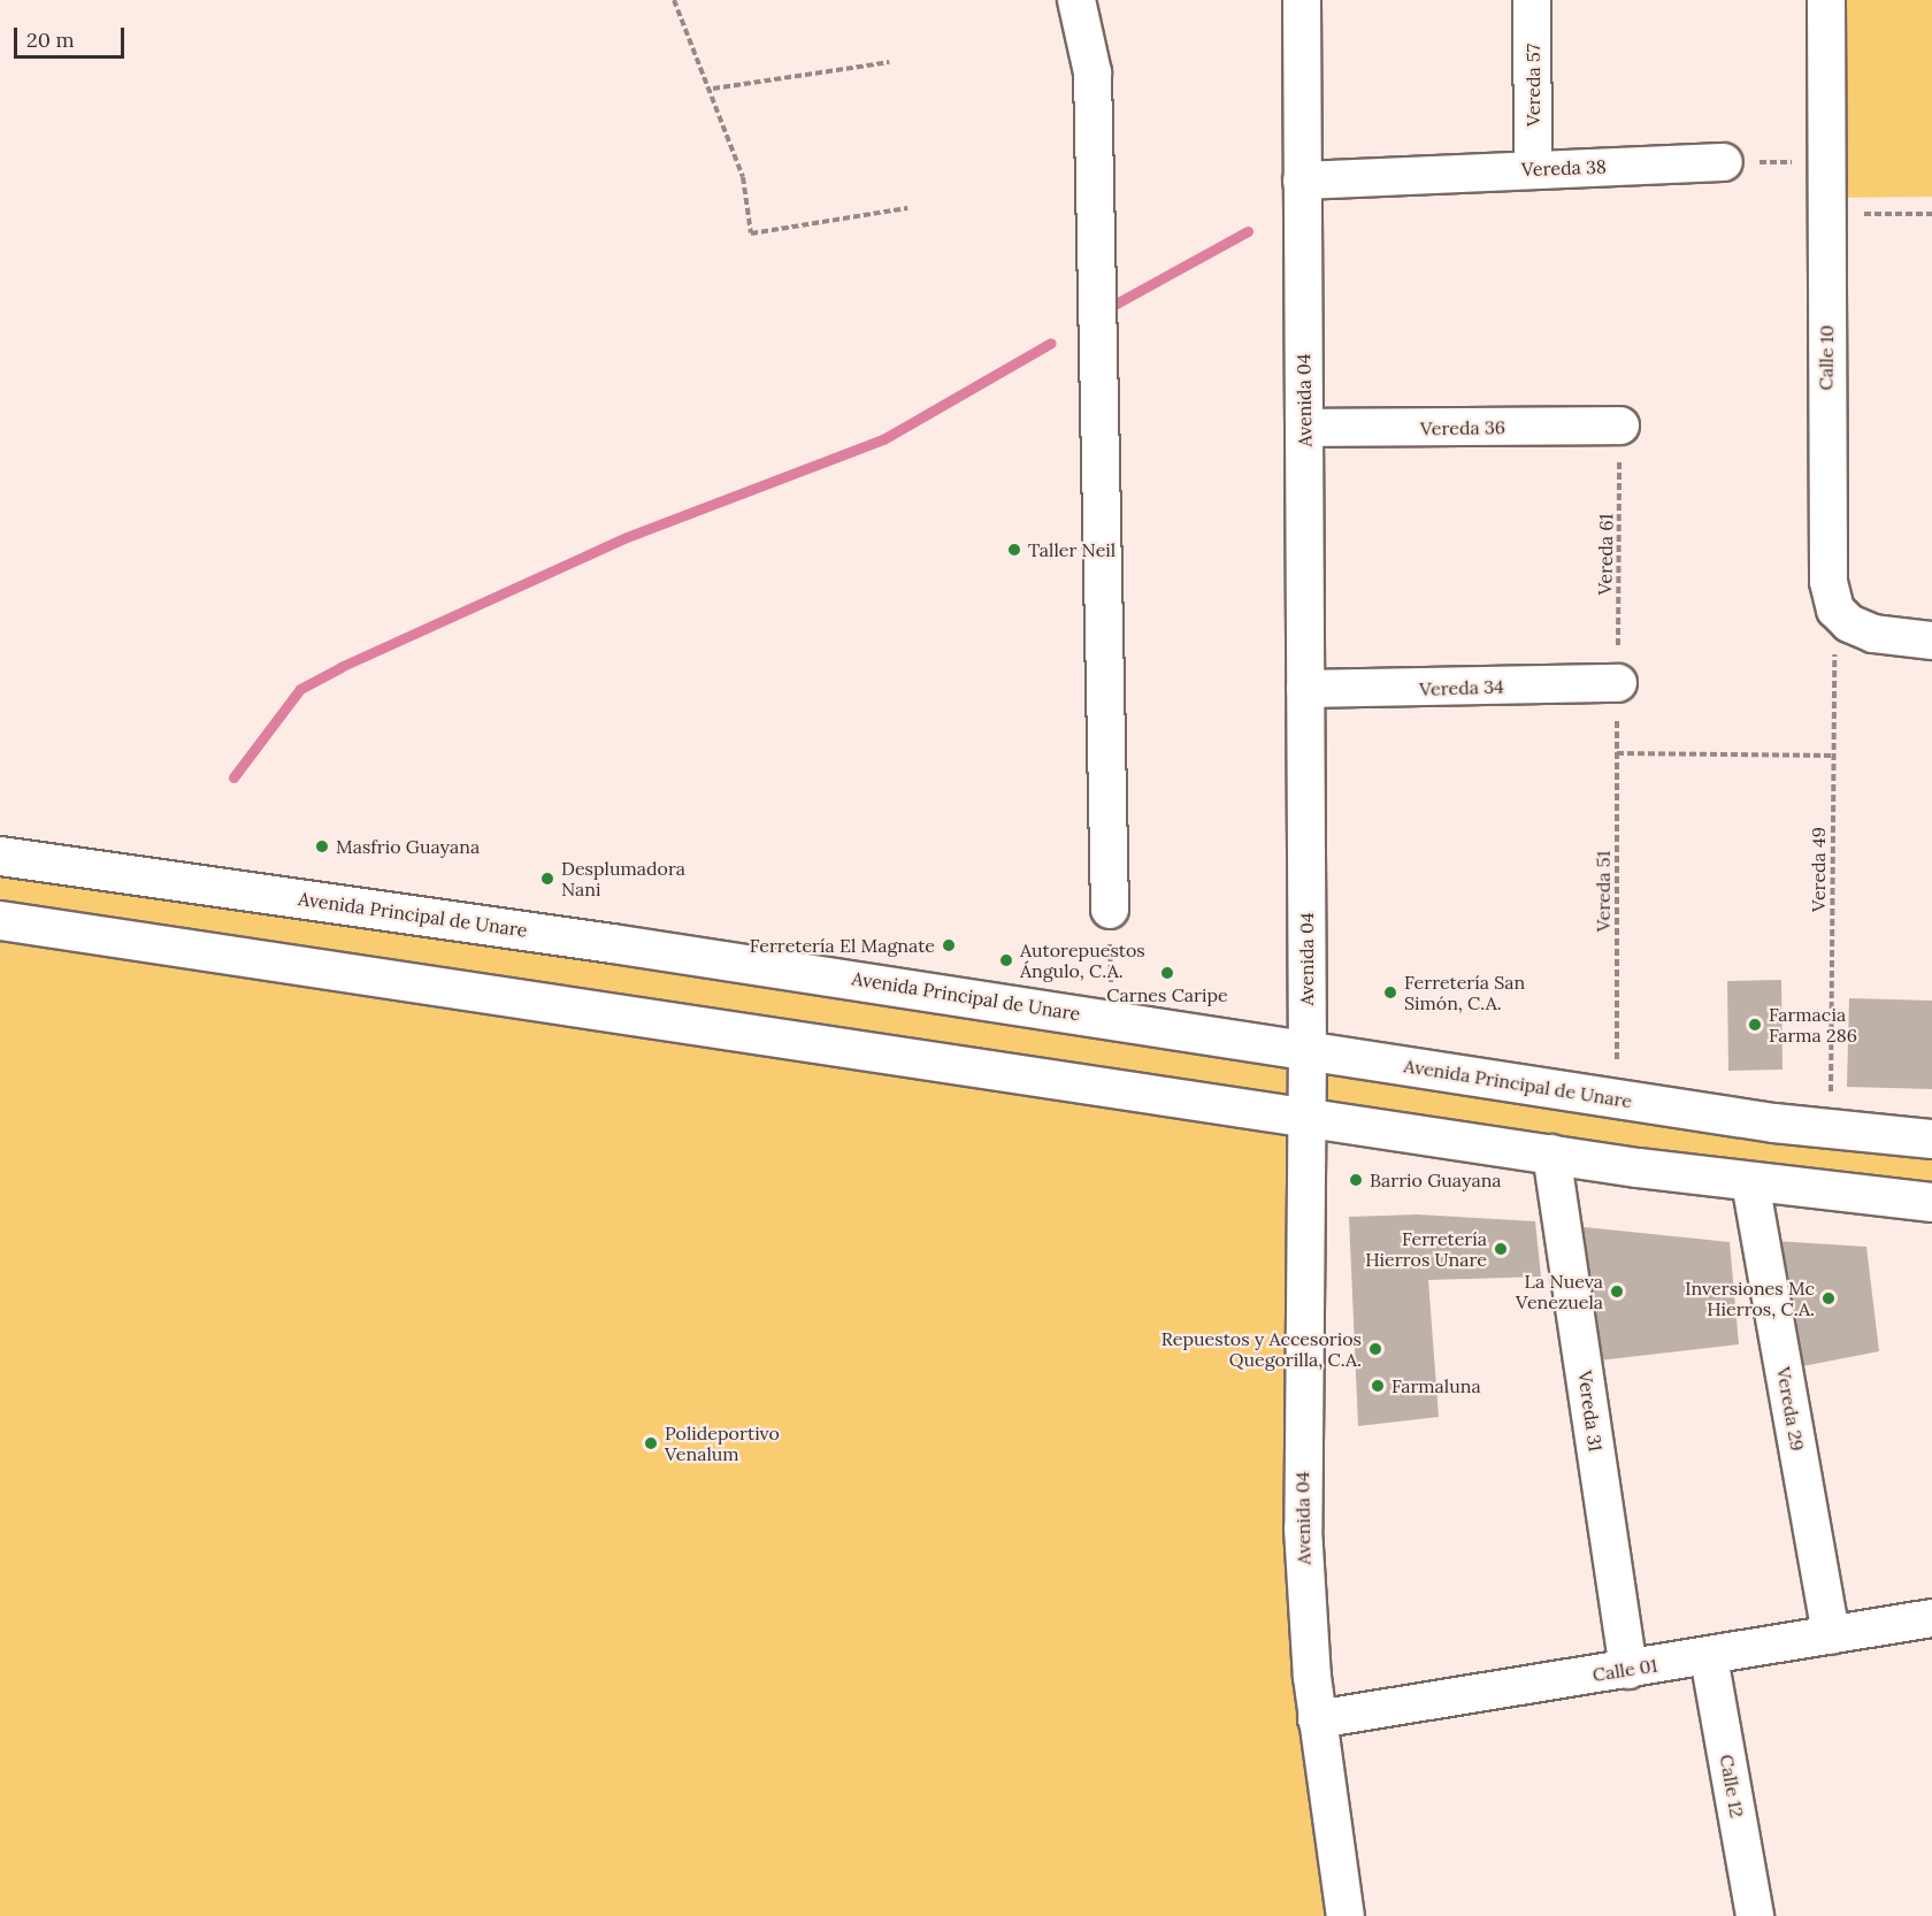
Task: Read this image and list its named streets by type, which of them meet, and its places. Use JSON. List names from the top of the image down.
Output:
{
  "streets": {
    "street": [
      "Vereda 57",
      "Vereda 38",
      "Calle 10",
      "Avenida 04",
      "Vereda 36",
      "Vereda 34",
      "Avenida Principal de Unare",
      "Vereda 29",
      "Vereda 31",
      "Calle 01",
      "Calle 12"
    ],
    "path": ["Vereda 61", "Vereda 49", "Vereda 51"]
  },
  "crossings": [
    ["Vereda 57", "Vereda 38"],
    ["Vereda 38", "Avenida 04"],
    ["Calle 10", "Vereda 49"],
    ["Avenida 04", "Vereda 36"],
    ["Avenida 04", "Vereda 34"],
    ["Avenida 04", "Avenida Principal de Unare"],
    ["Avenida 04", "Calle 01"],
    ["Vereda 36", "Vereda 61"],
    ["Vereda 61", "Vereda 34"],
    ["Vereda 61", "Vereda 51"],
    ["Vereda 34", "Vereda 51"],
    ["Vereda 49", "Avenida Principal de Unare"],
    ["Vereda 51", "Avenida Principal de Unare"],
    ["Vereda 29", "Calle 01"],
    ["Vereda 31", "Calle 01"],
    ["Calle 01", "Calle 12"]
  ],
  "places": [
    "Taller Neil",
    "Masfrio Guayana",
    "Desplumadora Nani",
    "Ferretería El Magnate",
    "Autorepuestos Ángulo, C.A.",
    "Carnes Caripe",
    "Ferretería San Simón, C.A.",
    "Farmacia Farma 286",
    "Barrio Guayana",
    "Ferretería Hierros Unare",
    "La Nueva Venezuela",
    "Inversiones Mc Hierros, C.A.",
    "Repuestos y Accesorios Quegorilla, C.A.",
    "Farmaluna",
    "Polideportivo Venalum"
  ],
  "scale_bar": "20 m"
}
